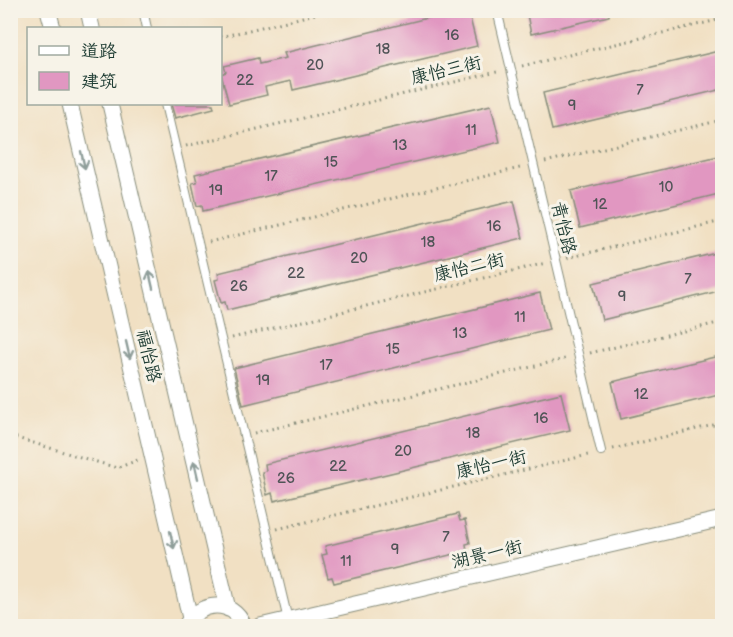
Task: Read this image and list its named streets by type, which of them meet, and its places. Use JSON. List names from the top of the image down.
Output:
{
  "streets": {
    "street": ["福怡路", "湖景一街"],
    "lane": ["青怡路"],
    "path": ["康怡三街", "康怡二街", "康怡一街"]
  },
  "crossings": [
    ["康怡三街", "青怡路"],
    ["青怡路", "康怡二街"],
    ["青怡路", "康怡一街"]
  ],
  "house_numbers": [
    "16",
    "18",
    "20",
    "22",
    "7",
    "9",
    "11",
    "13",
    "15",
    "17",
    "10",
    "19",
    "12",
    "16",
    "18",
    "20",
    "22",
    "7",
    "26",
    "9",
    "11",
    "13",
    "15",
    "17",
    "19",
    "12",
    "16",
    "18",
    "20",
    "22",
    "26",
    "7",
    "9",
    "11"
  ],
  "legend": ["道路", "建筑"]
}
